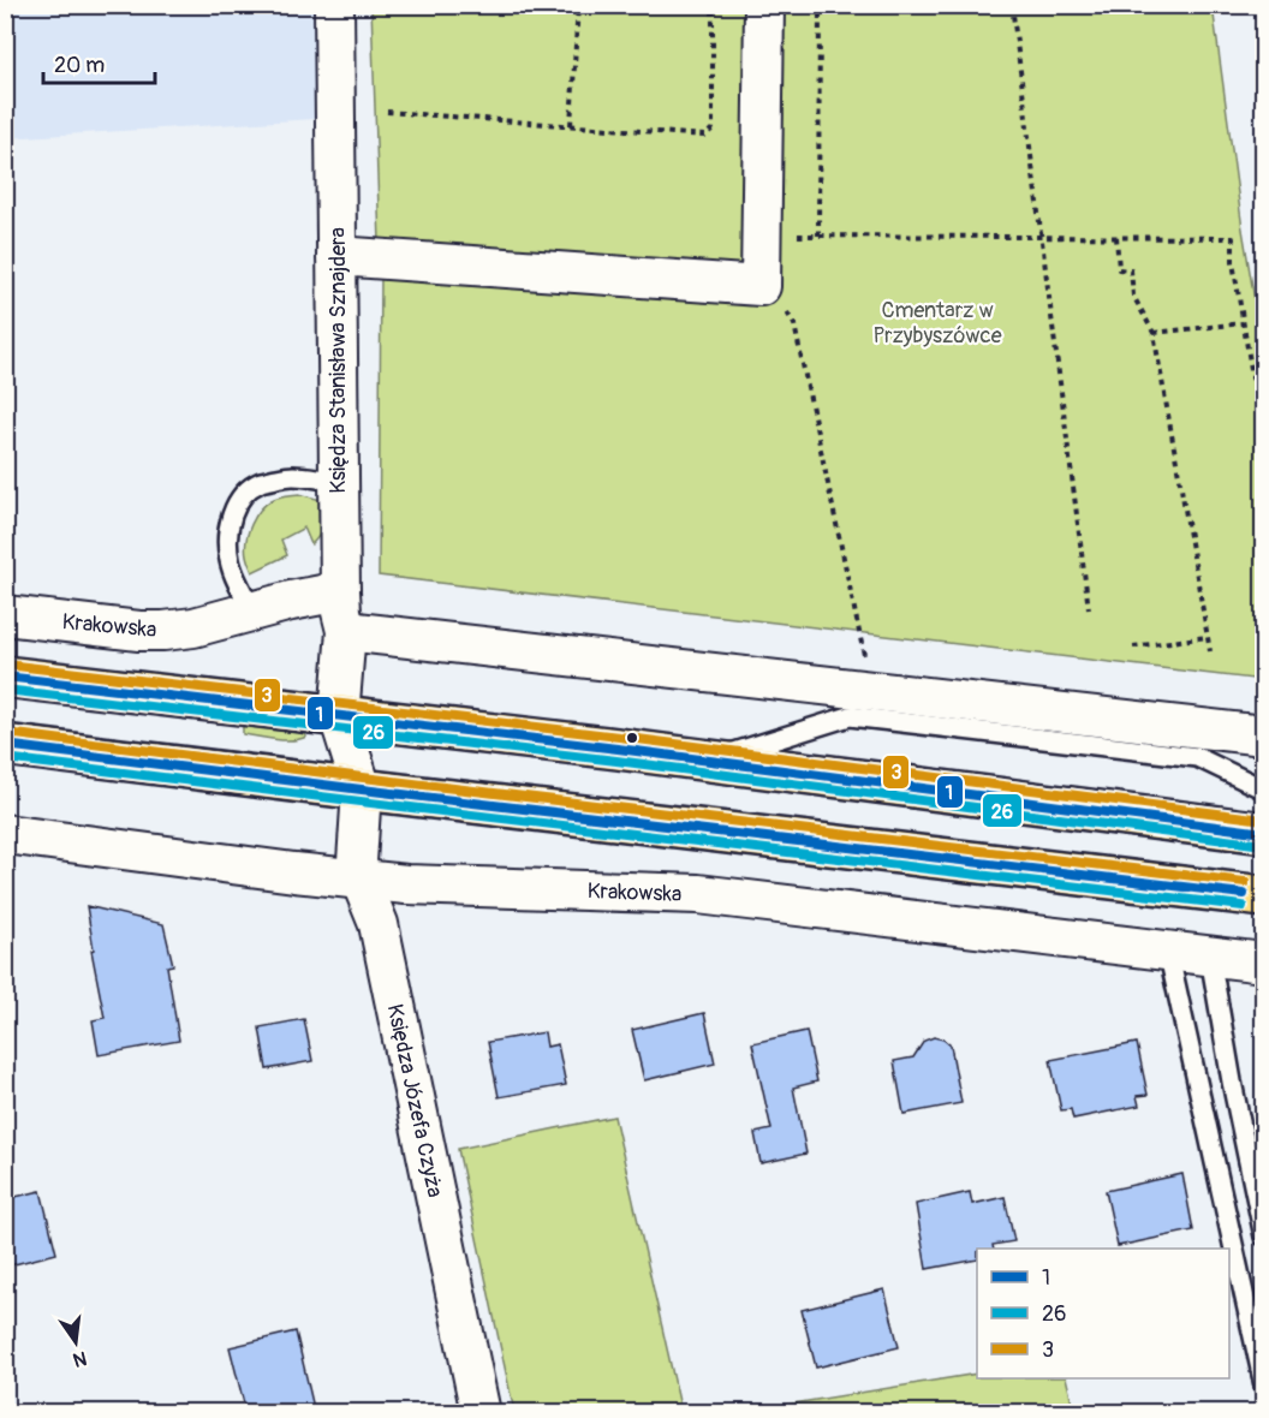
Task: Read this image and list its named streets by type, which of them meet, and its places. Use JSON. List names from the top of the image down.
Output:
{
  "streets": {
    "street": ["Księdza Stanisława Sznajdera", "Krakowska", "Księdza Józefa Czyża"]
  },
  "crossings": [
    ["Księdza Stanisława Sznajdera", "Krakowska"],
    ["Krakowska", "Księdza Józefa Czyża"]
  ],
  "parks": ["Cmentarz w Przybyszówce"],
  "lines": ["transit line 3", "transit line 1", "transit line 26"],
  "legend": ["1", "26", "3"],
  "scale_bar": "20 m",
  "north": "bottom"
}
